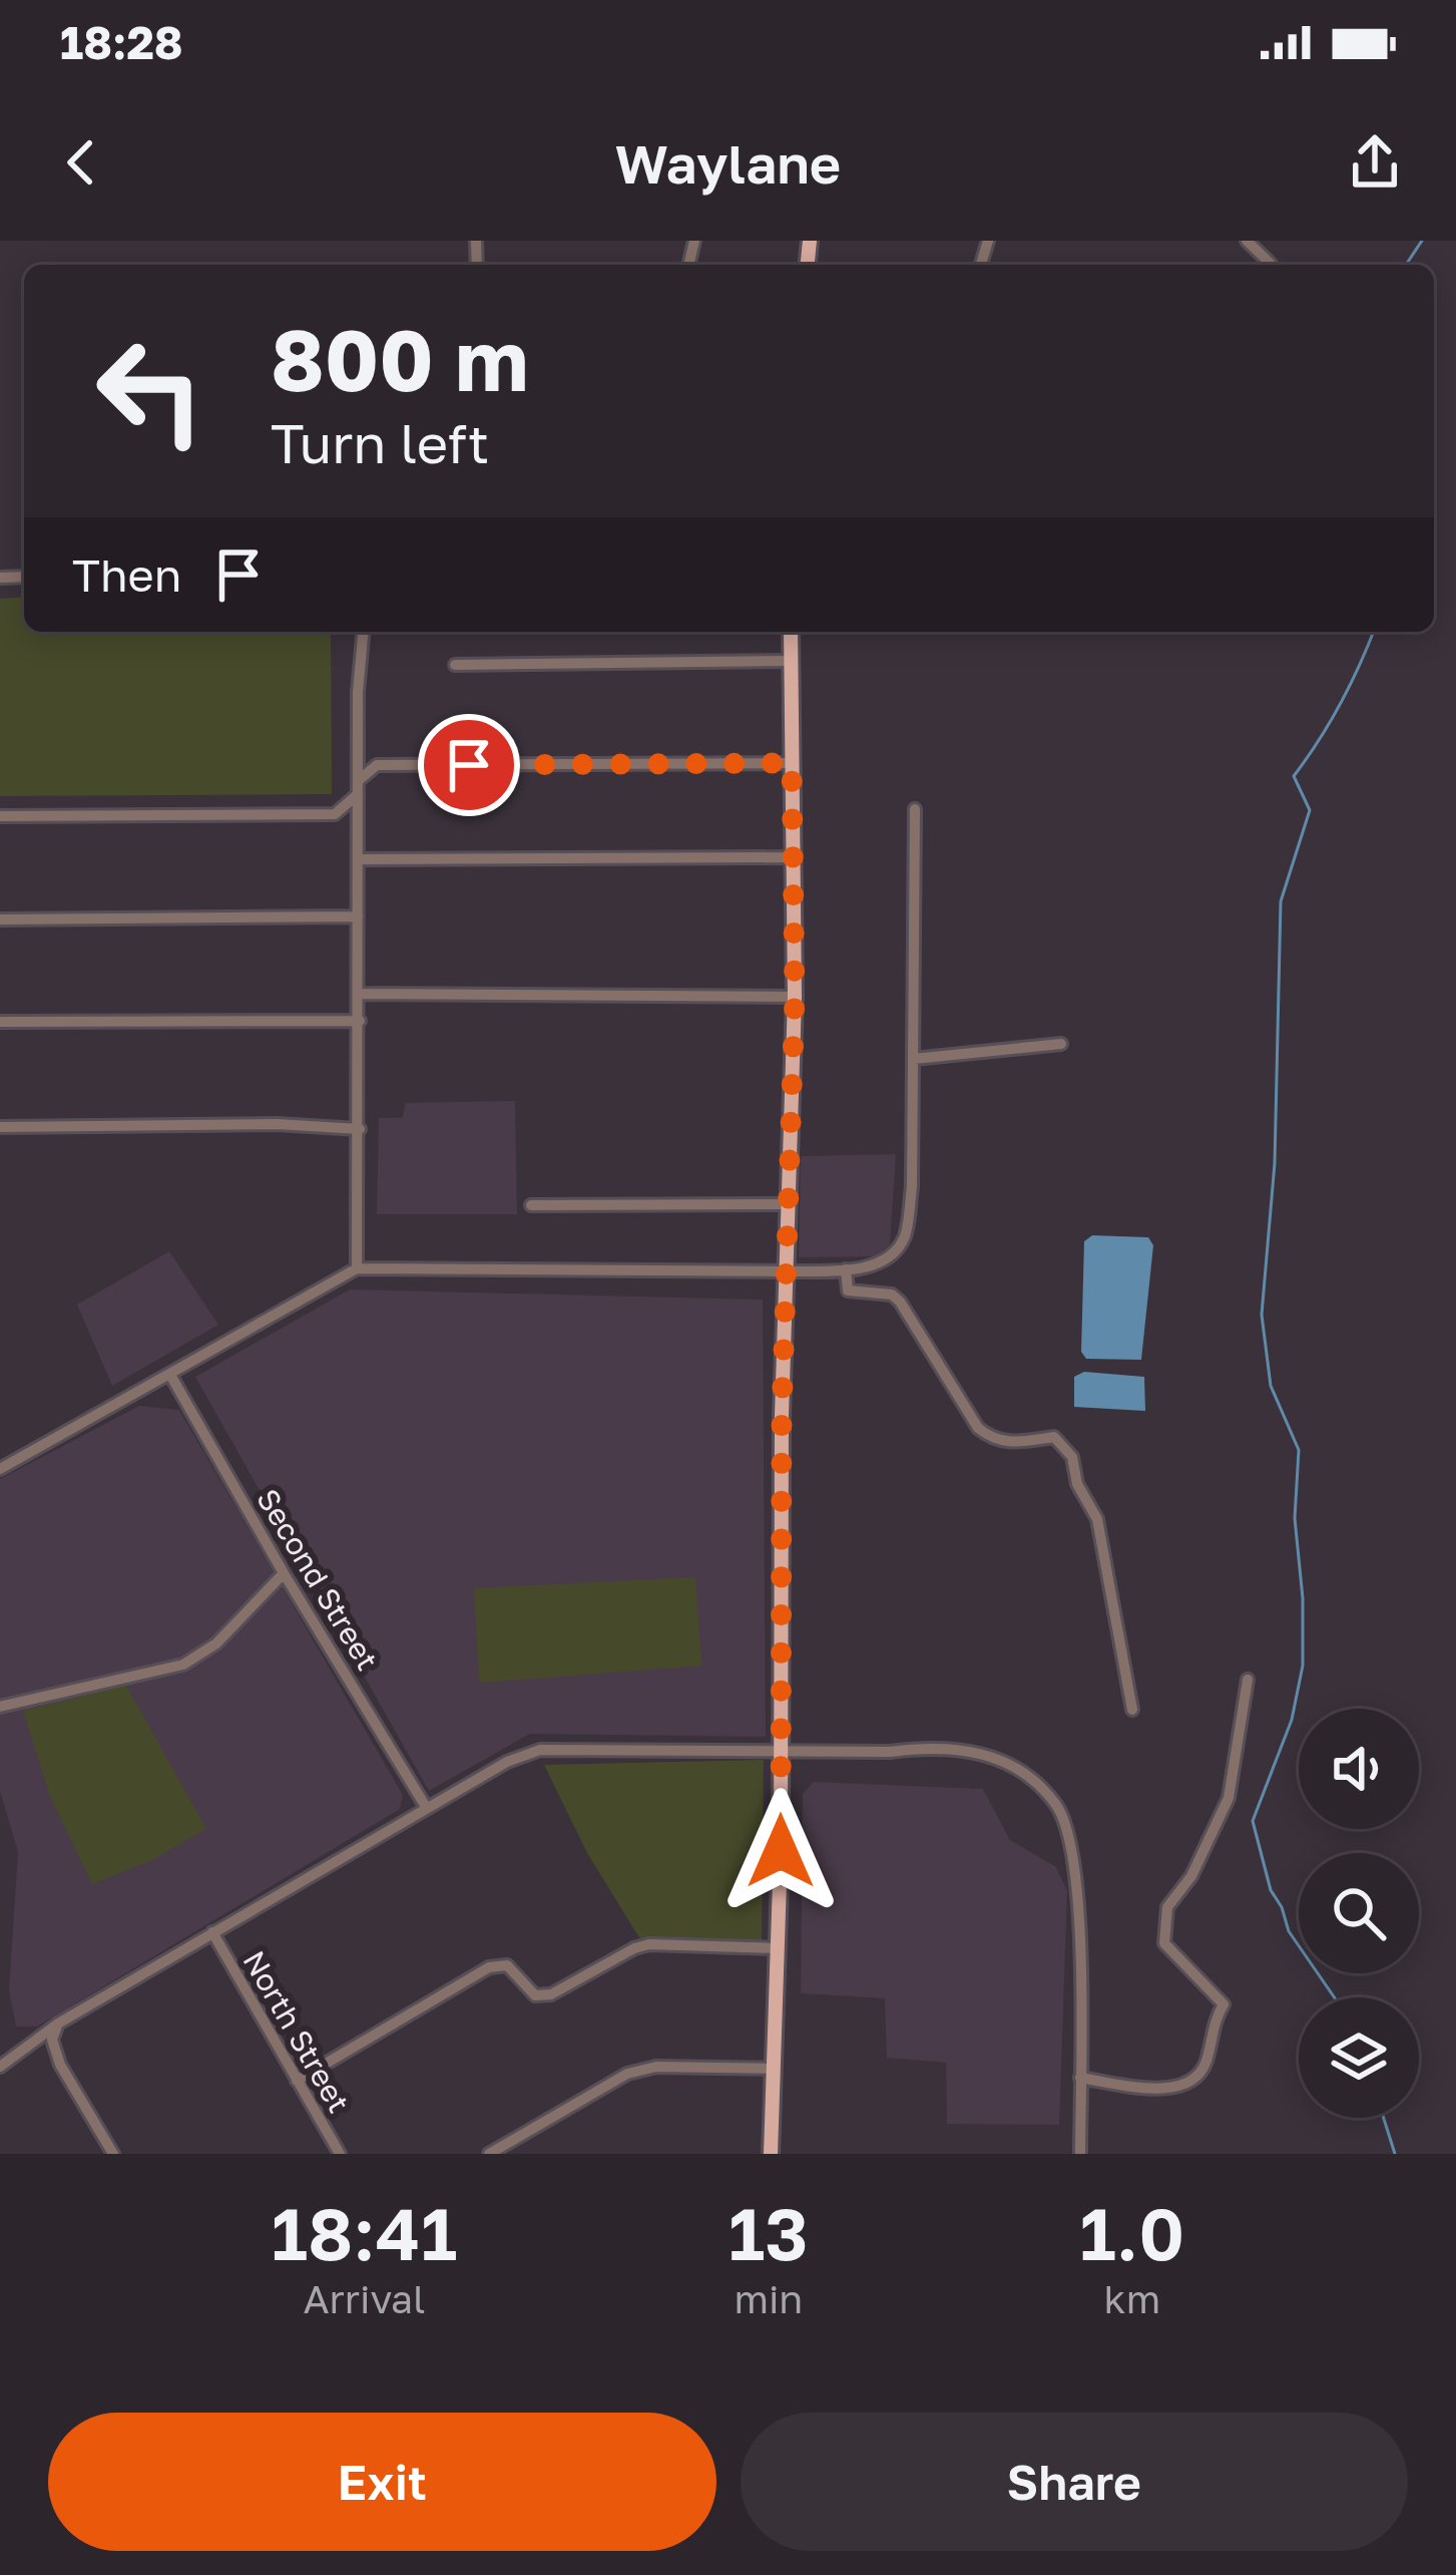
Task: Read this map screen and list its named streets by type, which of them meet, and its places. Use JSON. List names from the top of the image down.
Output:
{
  "streets": {
    "street": ["Second Street", "North Street"]
  },
  "page": {
    "status": "18:28",
    "header": "Waylane",
    "turn": ["800 m", "Turn left"],
    "then": "Then",
    "eta": [
      "18:41",
      "Arrival",
      "13",
      "min",
      "1.0",
      "km"
    ],
    "buttons": ["Exit", "Share"]
  }
}
